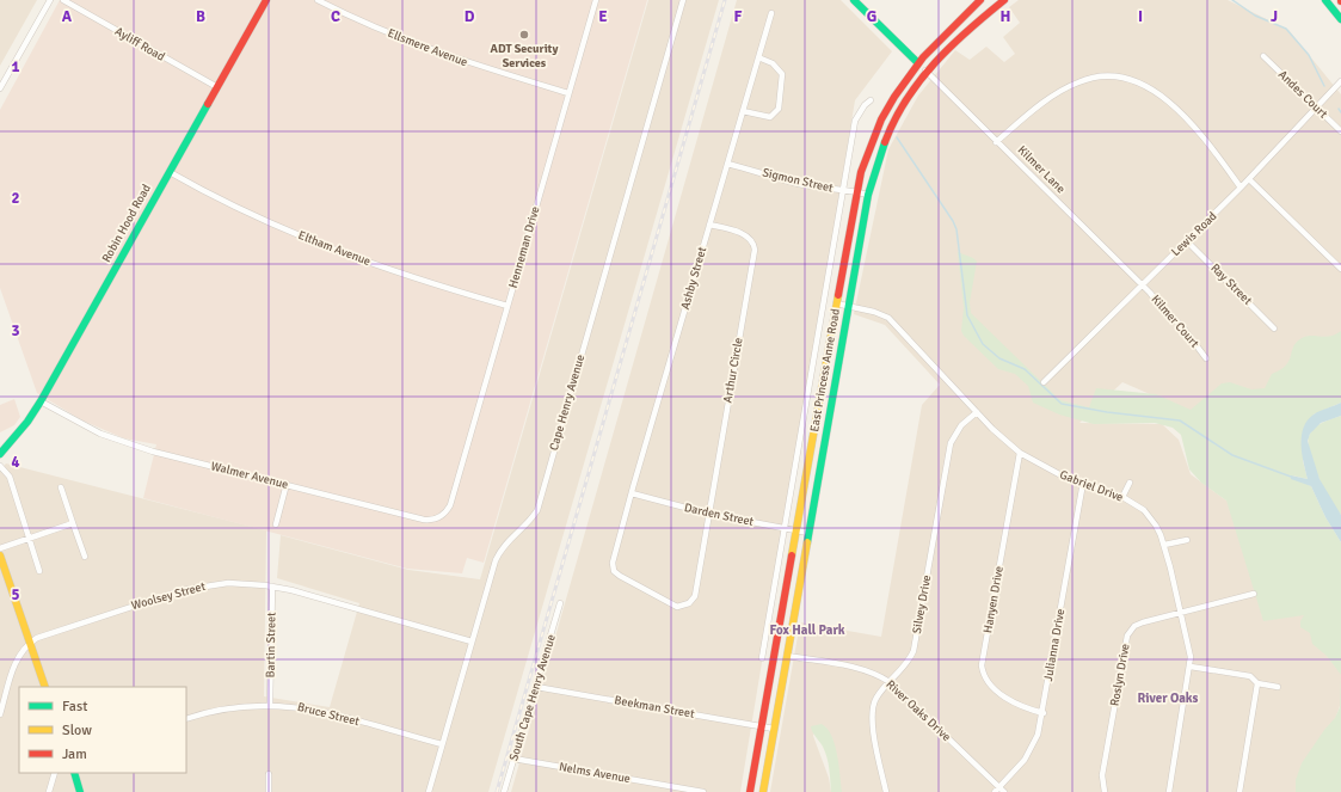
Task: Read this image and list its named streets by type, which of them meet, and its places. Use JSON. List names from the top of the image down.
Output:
{
  "streets": {
    "main road": ["Robin Hood Road", "East Princess Anne Road"],
    "street": [
      "Ayliff Road",
      "Ellsmere Avenue",
      "Andes Court",
      "Kilmer Lane",
      "Sigmon Street",
      "Lewis Road",
      "Henneman Drive",
      "Eltham Avenue",
      "Ashby Street",
      "Ray Street",
      "Kilmer Court",
      "Arthur Circle",
      "Cape Henry Avenue",
      "Walmer Avenue",
      "Gabriel Drive",
      "Darden Street",
      "Woolsey Street",
      "Hanyen Drive",
      "Silvey Drive",
      "Bartin Street",
      "Julianna Drive",
      "Roslyn Drive",
      "South Cape Henry Avenue",
      "Beekman Street",
      "River Oaks Drive",
      "Bruce Street",
      "Nelms Avenue"
    ]
  },
  "crossings": [
    ["Ayliff Road", "Robin Hood Road"],
    ["Ellsmere Avenue", "Henneman Drive"],
    ["Andes Court", "Lewis Road"],
    ["Kilmer Lane", "Lewis Road"],
    ["Kilmer Lane", "Kilmer Court"],
    ["Kilmer Lane", "East Princess Anne Road"],
    ["Sigmon Street", "Ashby Street"],
    ["Sigmon Street", "East Princess Anne Road"],
    ["Robin Hood Road", "Eltham Avenue"],
    ["Robin Hood Road", "Walmer Avenue"],
    ["Lewis Road", "Ray Street"],
    ["Lewis Road", "Kilmer Court"],
    ["Henneman Drive", "Eltham Avenue"],
    ["Henneman Drive", "Walmer Avenue"],
    ["Ashby Street", "Arthur Circle"],
    ["Ashby Street", "Darden Street"],
    ["Arthur Circle", "Darden Street"],
    ["East Princess Anne Road", "Gabriel Drive"],
    ["East Princess Anne Road", "Darden Street"],
    ["East Princess Anne Road", "Beekman Street"],
    ["East Princess Anne Road", "River Oaks Drive"],
    ["Cape Henry Avenue", "Woolsey Street"],
    ["Cape Henry Avenue", "Bruce Street"],
    ["Gabriel Drive", "Hanyen Drive"],
    ["Gabriel Drive", "Silvey Drive"],
    ["Gabriel Drive", "Julianna Drive"],
    ["Gabriel Drive", "Roslyn Drive"],
    ["Woolsey Street", "Bartin Street"],
    ["Hanyen Drive", "Julianna Drive"],
    ["Silvey Drive", "River Oaks Drive"],
    ["Bartin Street", "Bruce Street"],
    ["Julianna Drive", "River Oaks Drive"],
    ["South Cape Henry Avenue", "Beekman Street"],
    ["South Cape Henry Avenue", "Nelms Avenue"]
  ],
  "districts": ["Fox Hall Park", "River Oaks"],
  "places": ["ADT Security Services"],
  "legend": ["Fast", "Slow", "Jam"],
  "grid": {
    "columns": [
      "A",
      "B",
      "C",
      "D",
      "E",
      "F",
      "G",
      "H",
      "I",
      "J"
    ],
    "rows": [
      "1",
      "2",
      "3",
      "4",
      "5"
    ]
  }
}
